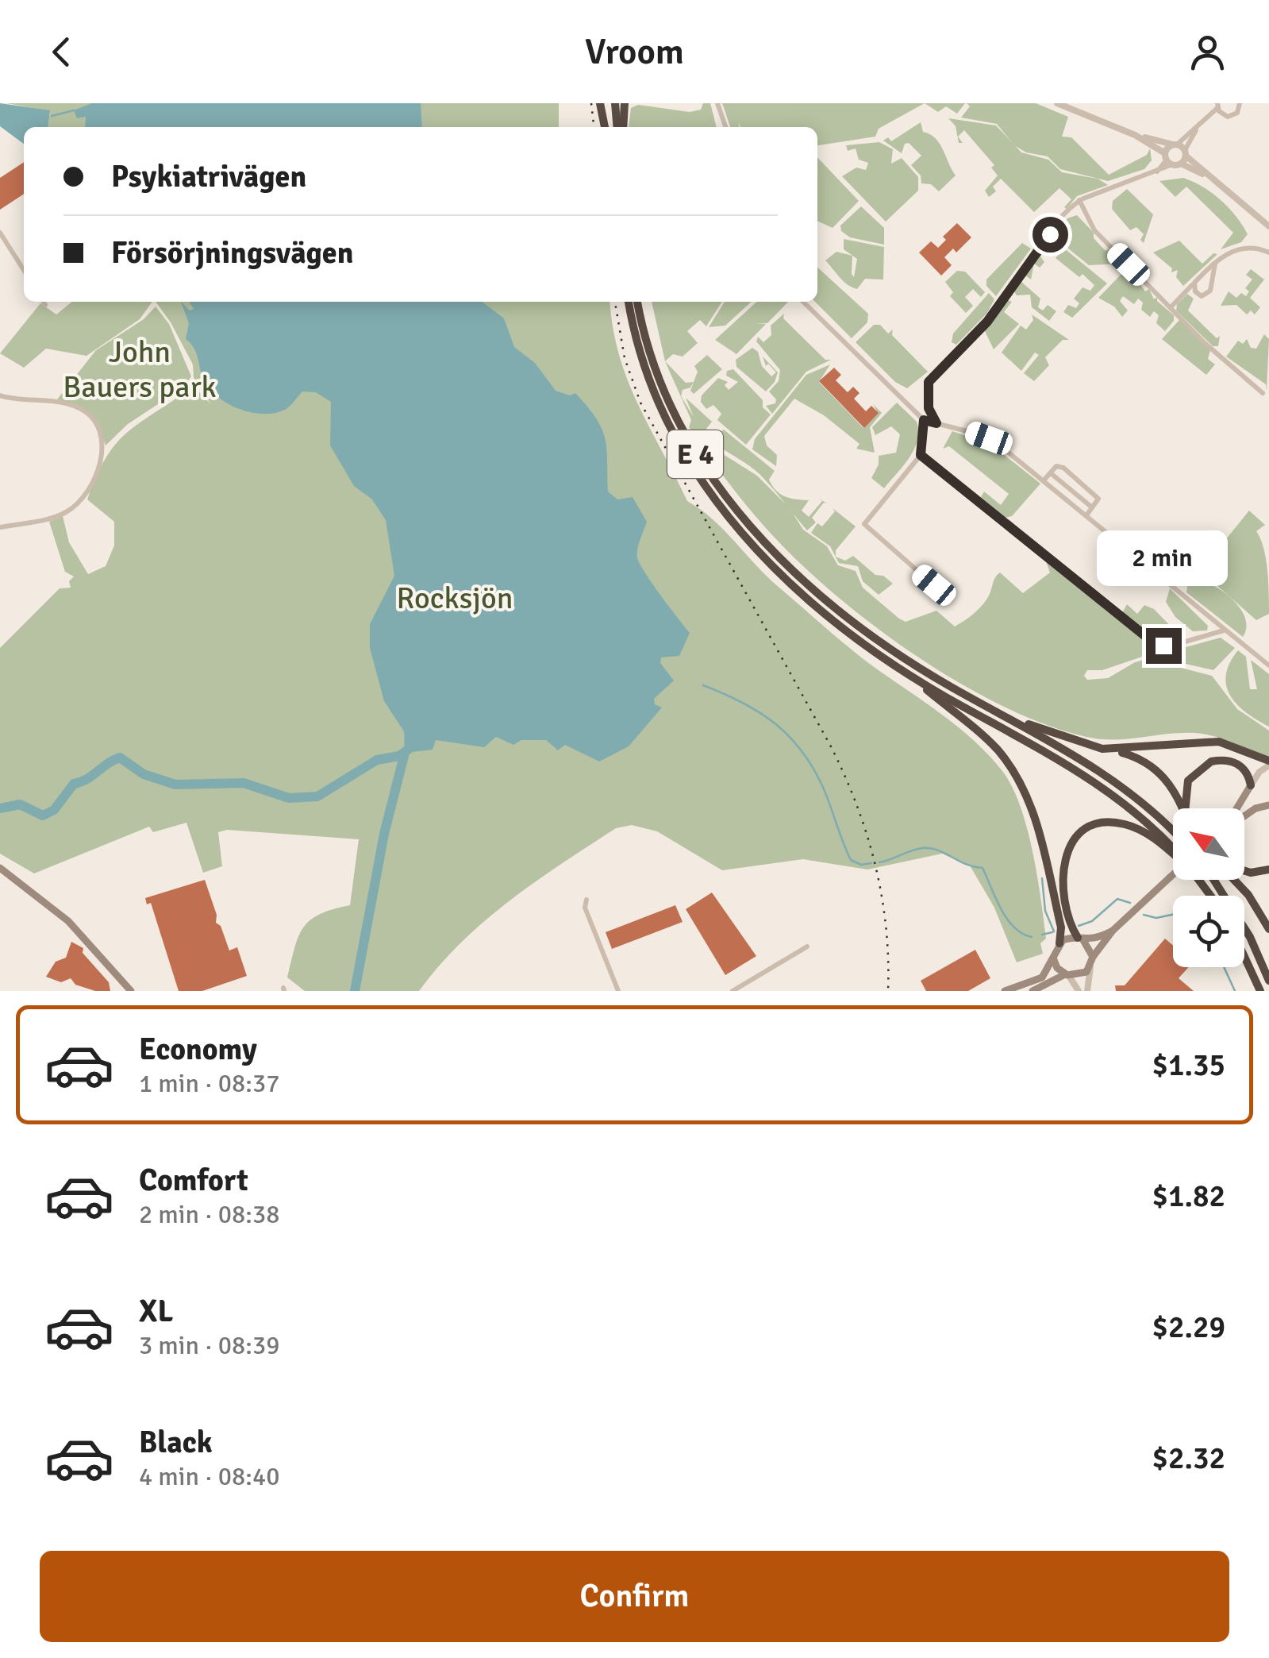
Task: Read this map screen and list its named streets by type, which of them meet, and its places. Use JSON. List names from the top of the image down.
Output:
{
  "streets": {
    "highway": ["E 4"]
  },
  "parks": ["John Bauers park", "Rocksjön"],
  "north": "top left",
  "page": {
    "header": "Vroom",
    "banner": ["Psykiatrivägen", "Försörjningsvägen"],
    "bubble": "2 min",
    "list": [
      {
        "name": "Economy",
        "note": "1 min · 08:37",
        "value": "$1.35"
      },
      {
        "name": "Comfort",
        "note": "2 min · 08:38",
        "value": "$1.82"
      },
      {
        "name": "XL",
        "note": "3 min · 08:39",
        "value": "$2.29"
      },
      {
        "name": "Black",
        "note": "4 min · 08:40",
        "value": "$2.32"
      }
    ],
    "buttons": "Confirm"
  }
}
